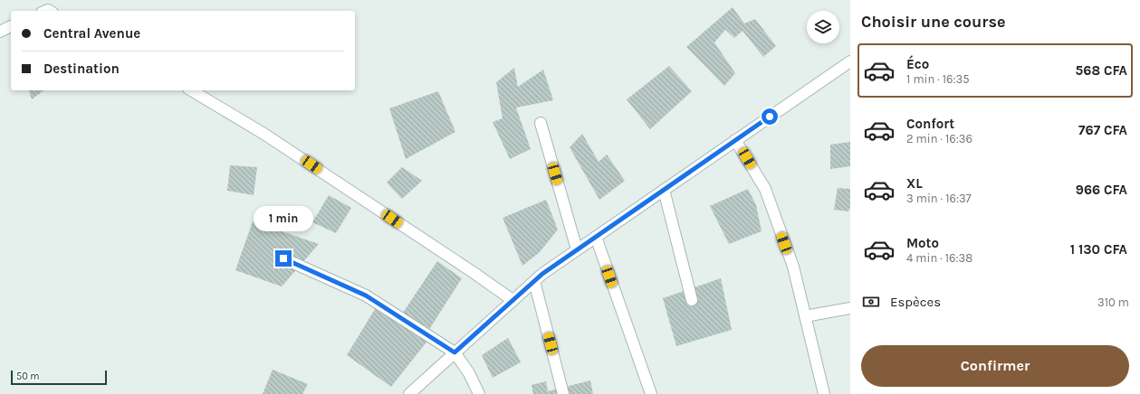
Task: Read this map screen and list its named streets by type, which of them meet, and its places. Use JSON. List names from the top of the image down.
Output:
{
  "scale_bar": "50 m",
  "page": {
    "heading": "Choisir une course",
    "banner": ["Central Avenue", "Destination"],
    "list": [
      {
        "name": "Éco",
        "note": "1 min · 16:35",
        "value": "568 CFA"
      },
      {
        "name": "Confort",
        "note": "2 min · 16:36",
        "value": "767 CFA"
      },
      {
        "name": "XL",
        "note": "3 min · 16:37",
        "value": "966 CFA"
      },
      {
        "name": "Moto",
        "note": "4 min · 16:38",
        "value": "1 130 CFA"
      }
    ],
    "bubble": "1 min",
    "pay": ["Espèces", "310 m"],
    "buttons": "Confirmer",
    "scale": "50 m"
  }
}
